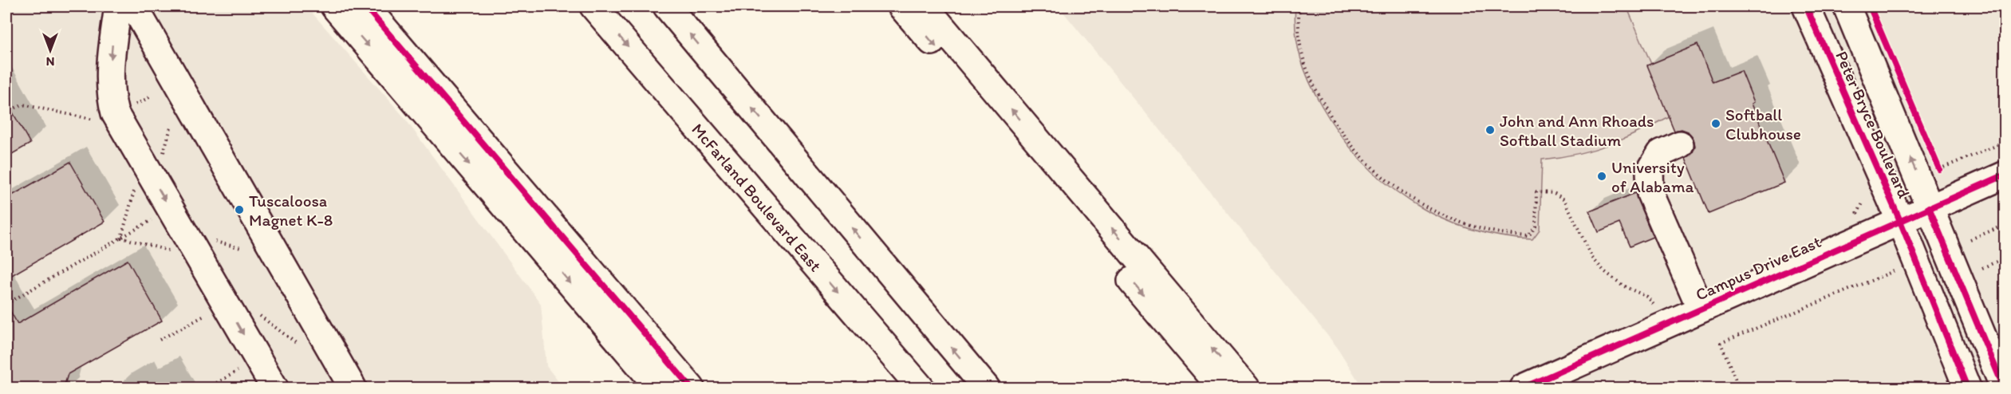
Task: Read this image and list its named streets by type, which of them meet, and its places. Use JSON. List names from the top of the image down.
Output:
{
  "streets": {
    "main road": ["Peter Bryce Boulevard", "McFarland Boulevard East", "Campus Drive East"]
  },
  "crossings": [
    ["Peter Bryce Boulevard", "Campus Drive East"]
  ],
  "places": [
    "Softball Clubhouse",
    "John and Ann Rhoads Softball Stadium",
    "University of Alabama",
    "Tuscaloosa Magnet K-8"
  ],
  "north": "bottom"
}
